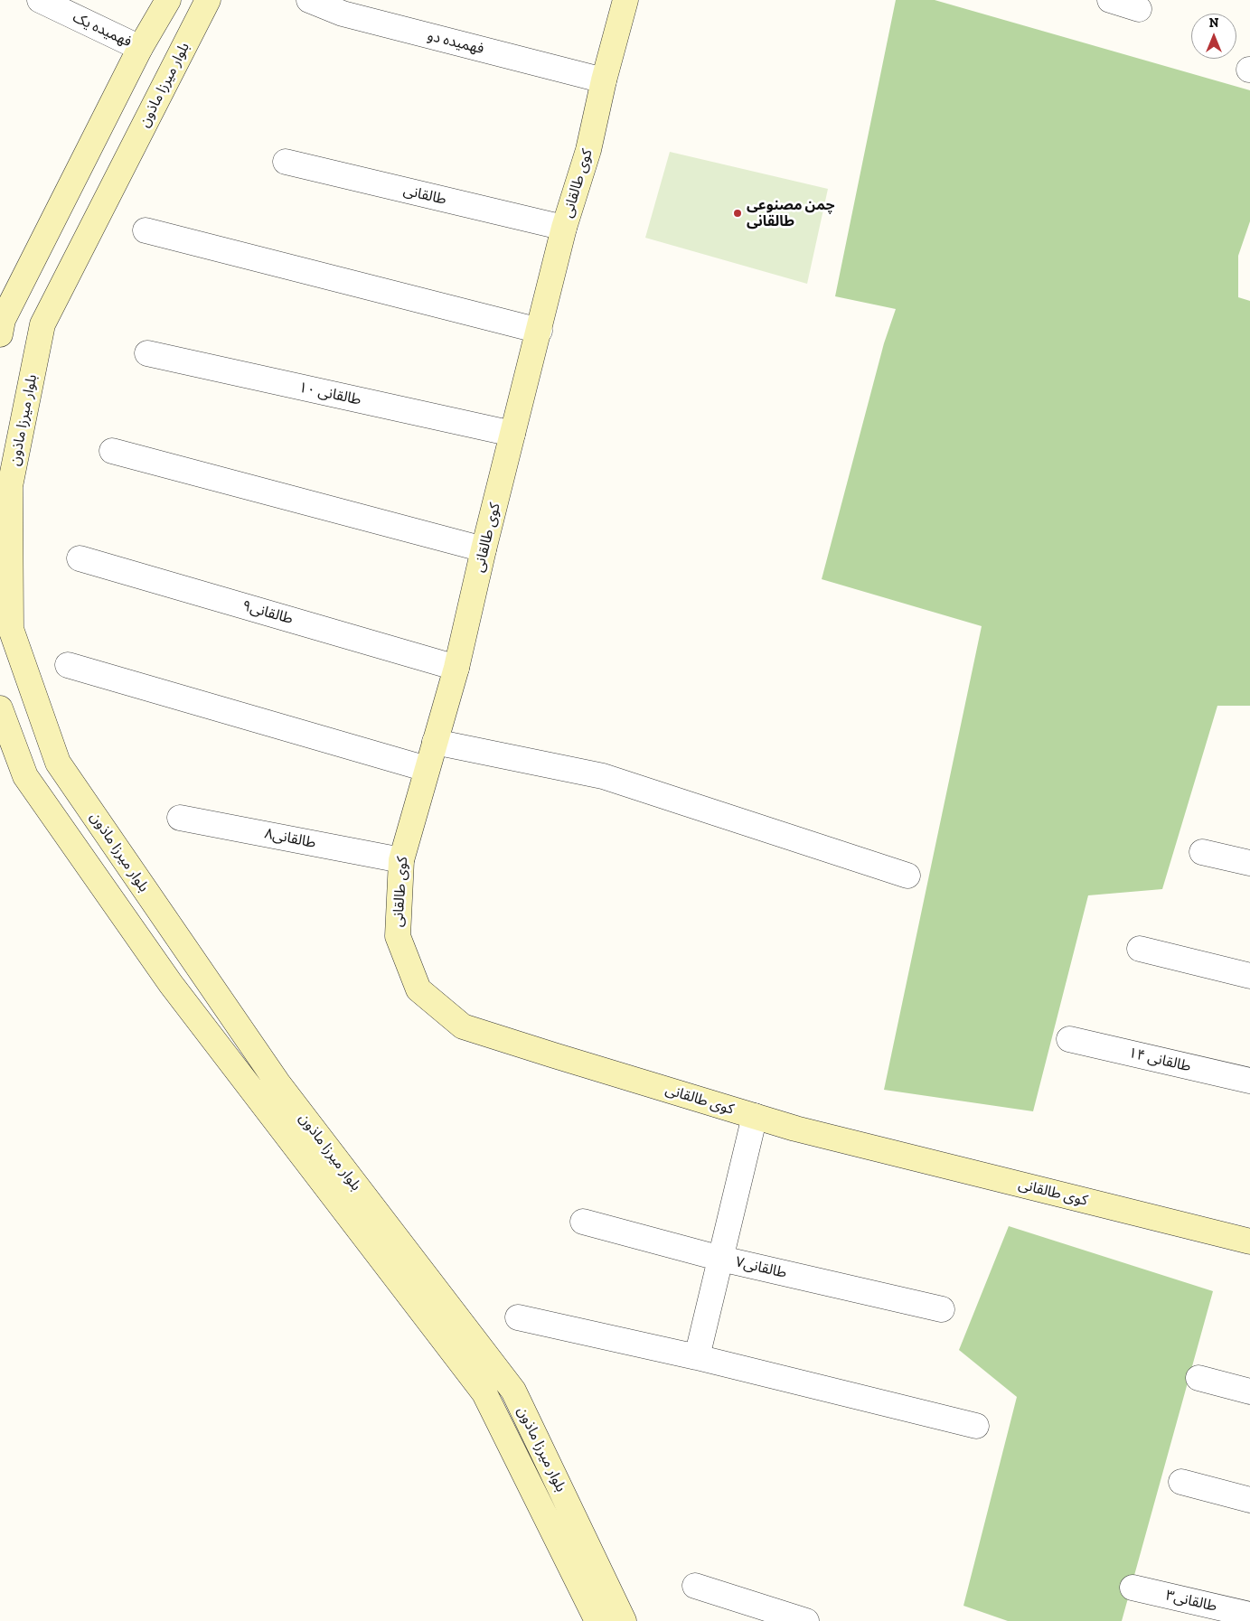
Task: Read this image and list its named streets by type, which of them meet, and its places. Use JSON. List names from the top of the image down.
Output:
{
  "streets": {
    "main road": ["بلوار میرزا ماذون", "کوی طالقانی"],
    "street": [
      "فهمیده یک",
      "فهمیده دو",
      "طالقانی",
      "طالقانی ۱۰",
      "طالقانی۹",
      "طالقانی۸",
      "طالقانی ۱۴",
      "طالقانی۷",
      "طالقانی۳"
    ]
  },
  "crossings": [
    ["فهمیده دو", "کوی طالقانی"],
    ["کوی طالقانی", "طالقانی"],
    ["کوی طالقانی", "طالقانی ۱۰"],
    ["کوی طالقانی", "طالقانی۹"],
    ["کوی طالقانی", "طالقانی۸"]
  ],
  "places": ["چمن مصنوعی طالقانی"],
  "north": "top"
}
